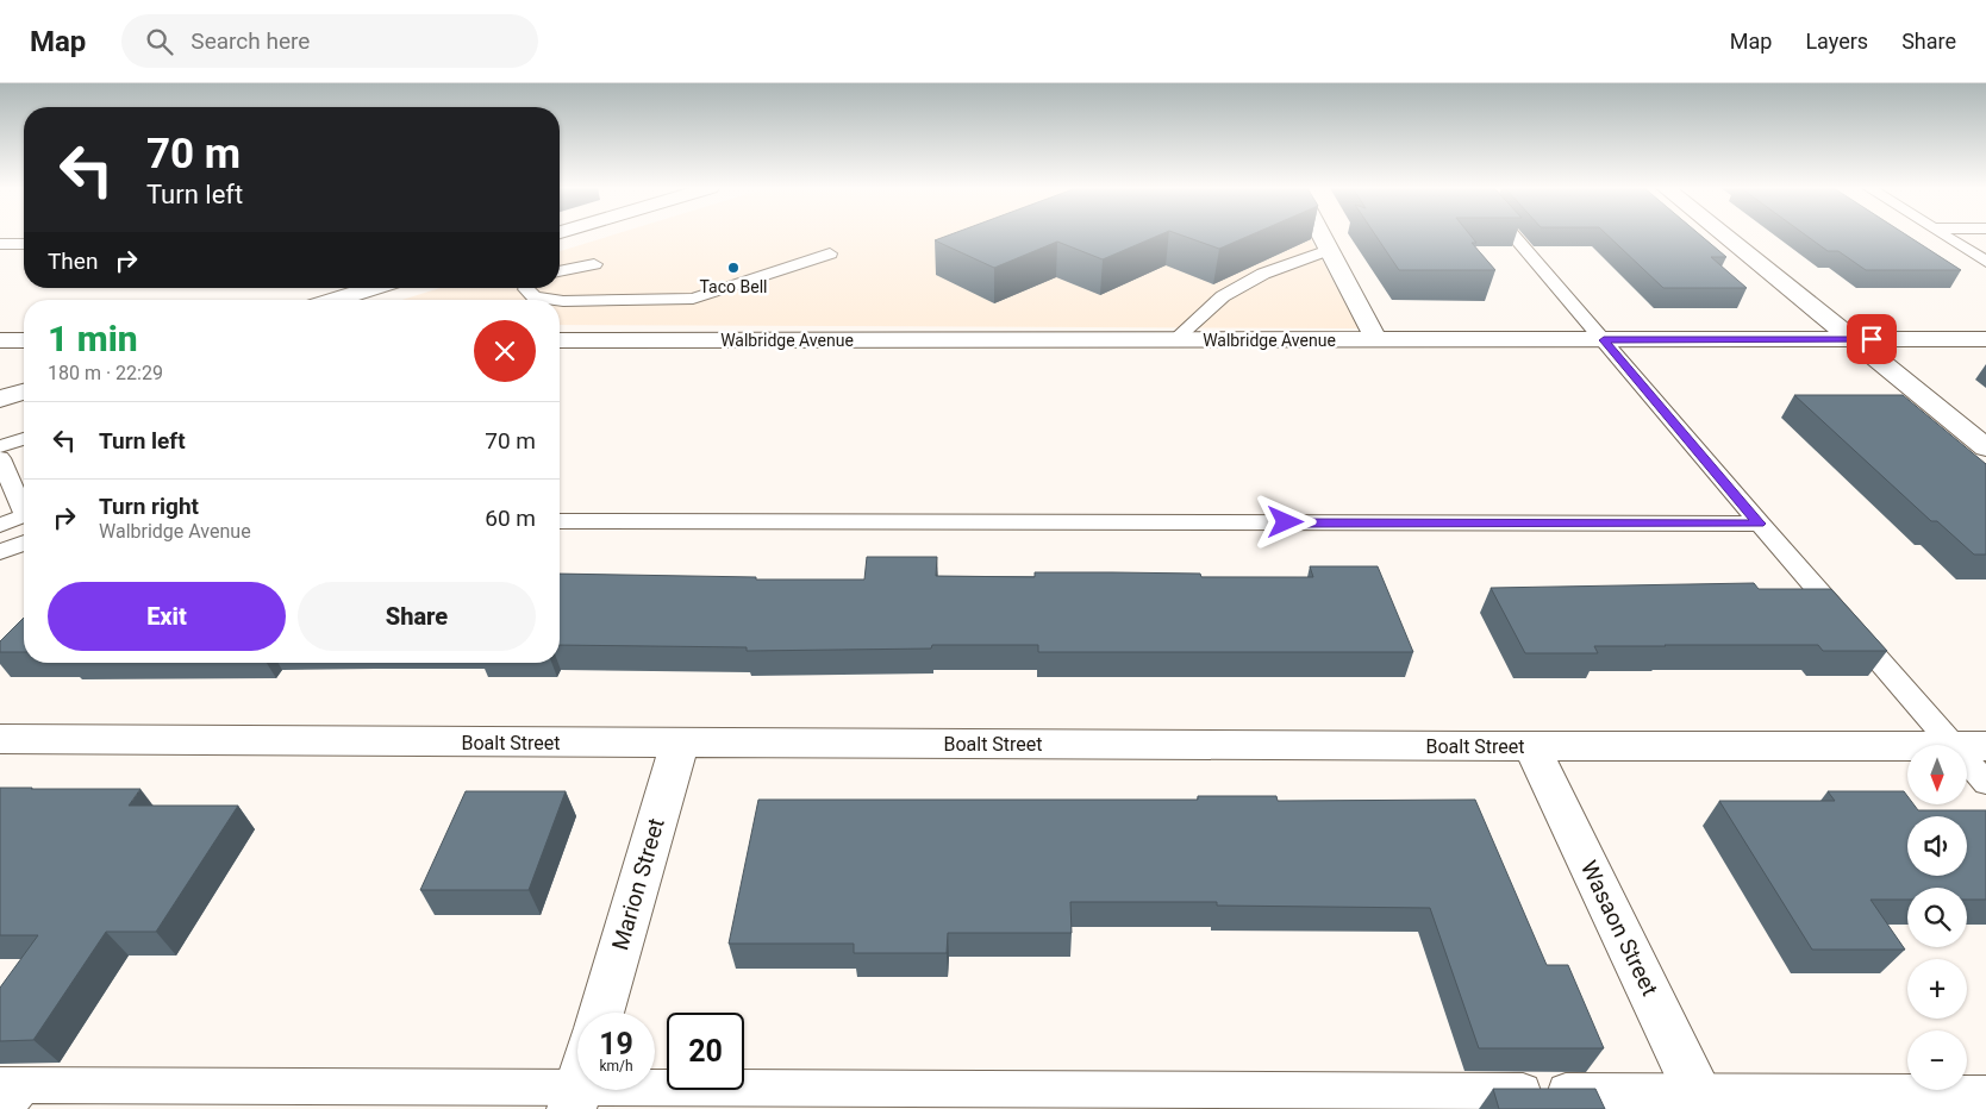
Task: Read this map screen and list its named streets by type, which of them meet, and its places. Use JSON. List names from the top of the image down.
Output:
{
  "streets": {
    "street": [
      "Walbridge Avenue",
      "Boalt Street",
      "Marion Street",
      "Wasaon Street"
    ]
  },
  "crossings": [
    ["Boalt Street", "Marion Street"],
    ["Boalt Street", "Wasaon Street"]
  ],
  "places": ["Taco Bell"],
  "north": "bottom",
  "page": {
    "header": "Map",
    "search": "Search here",
    "nav": ["Map", "Layers", "Share"],
    "turn": ["70 m", "Turn left"],
    "then": "Then",
    "heading": ["1 min", "180 m · 22:29"],
    "list": [
      {
        "name": "Turn left",
        "value": "70 m"
      },
      {
        "name": "Turn right",
        "note": "Walbridge Avenue",
        "value": "60 m"
      }
    ],
    "buttons": ["Exit", "Share"],
    "map_buttons": ["+", "−"],
    "speed": "19 km/h",
    "limit": "20"
  }
}
